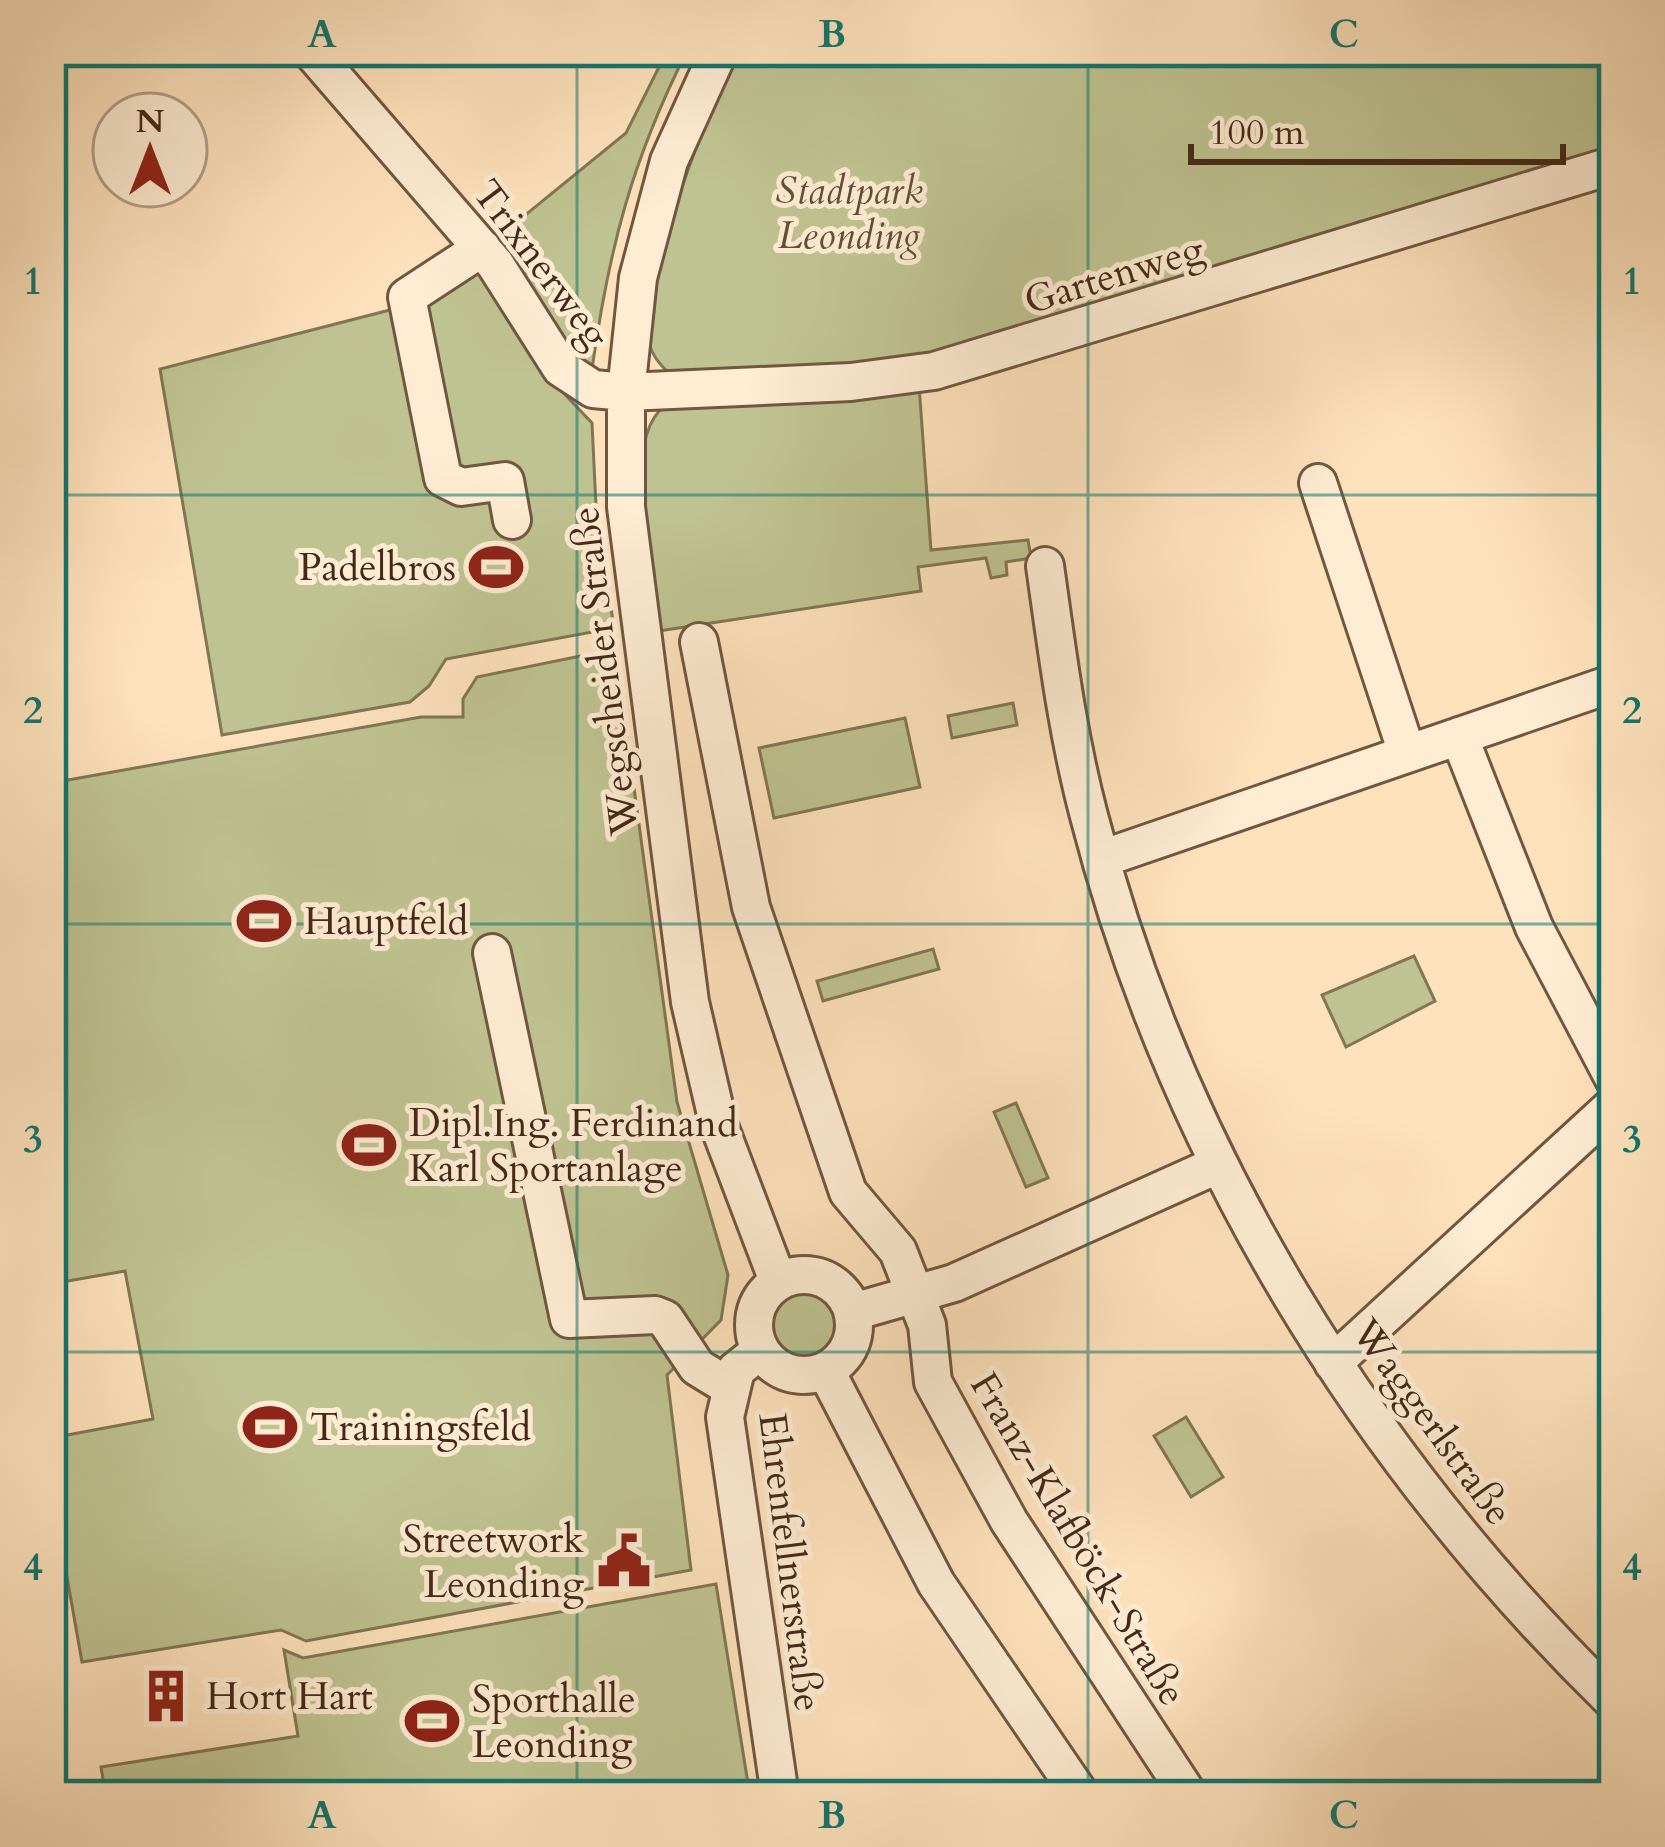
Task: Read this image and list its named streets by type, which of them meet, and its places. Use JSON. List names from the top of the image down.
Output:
{
  "streets": {
    "street": [
      "Trixnerweg",
      "Gartenweg",
      "Wegscheider Straße",
      "Waggerlstraße",
      "Franz-Klafböck-Straße",
      "Ehrenfellnerstraße"
    ]
  },
  "crossings": [
    ["Trixnerweg", "Gartenweg"],
    ["Trixnerweg", "Wegscheider Straße"],
    ["Gartenweg", "Wegscheider Straße"],
    ["Wegscheider Straße", "Ehrenfellnerstraße"]
  ],
  "parks": ["Stadtpark Leonding"],
  "places": {
    "sports": [
      "Padelbros",
      "Hauptfeld",
      "Dipl.Ing. Ferdinand Karl Sportanlage",
      "Trainingsfeld",
      "Sporthalle Leonding"
    ],
    "public building": ["Streetwork Leonding"],
    "building": ["Hort Hart"]
  },
  "scale_bar": "100 m",
  "north": "top",
  "grid": {
    "columns": ["A", "B", "C"],
    "rows": [
      "1",
      "2",
      "3",
      "4"
    ]
  }
}
